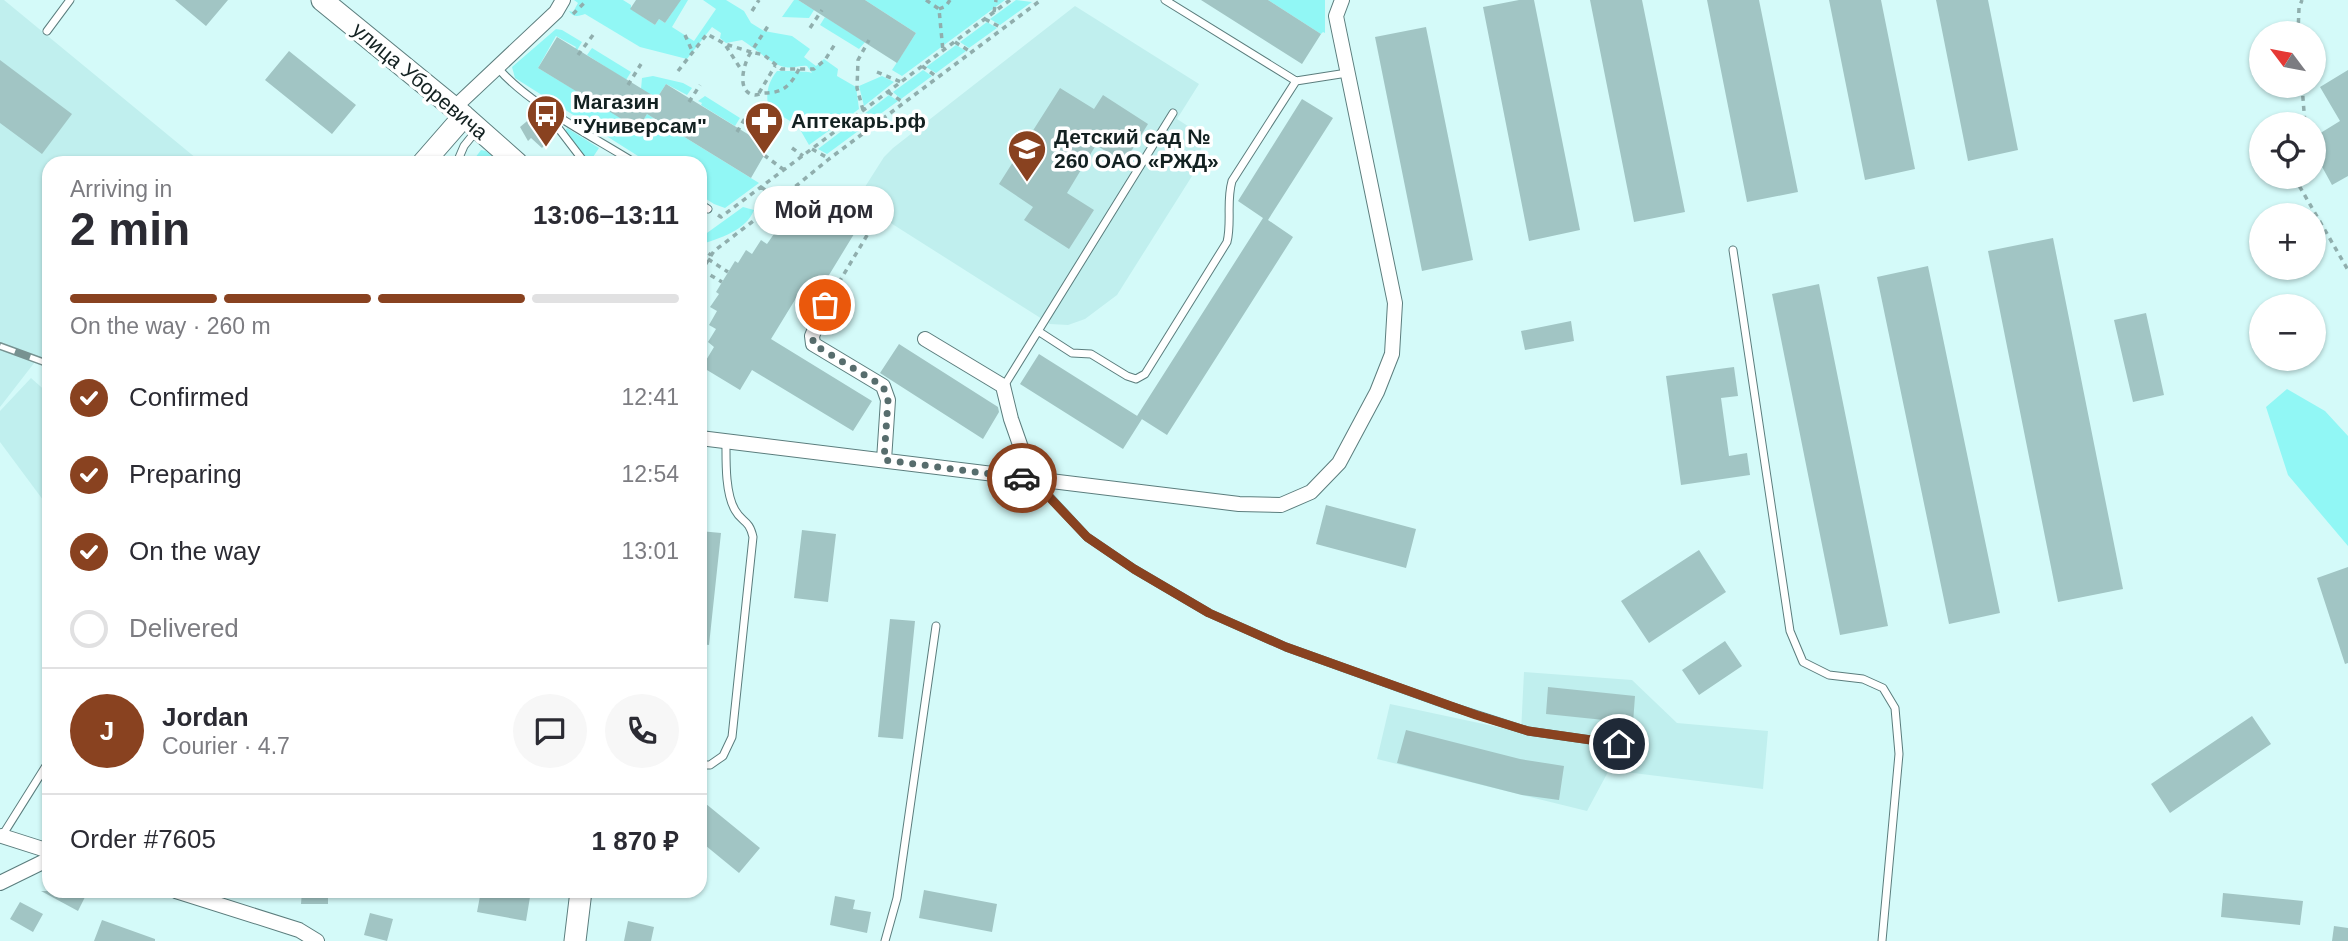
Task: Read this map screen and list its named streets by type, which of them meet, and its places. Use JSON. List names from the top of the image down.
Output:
{
  "streets": {
    "main road": ["улица Уборевича"]
  },
  "places": {
    "bus stop": ["Магазин \"Универсам\""],
    "pharmacy": ["Аптекарь.рф"],
    "school or university": ["Детский сад № 260 ОАО «РЖД»"],
    "other": ["Мой дом"]
  },
  "north": "top left",
  "page": {
    "map_buttons": ["+", "−"],
    "heading": ["2 min", "Arriving in", "13:06–13:11"],
    "panel": [
      "Jordan",
      "Courier · 4.7",
      "Order #7605",
      "1 870 ₽"
    ],
    "bubble": "Мой дом",
    "bar": "On the way · 260 m",
    "list": [
      ["Confirmed", "12:41"],
      ["Preparing", "12:54"],
      ["On the way", "13:01"],
      "Delivered"
    ],
    "round": "J"
  }
}
